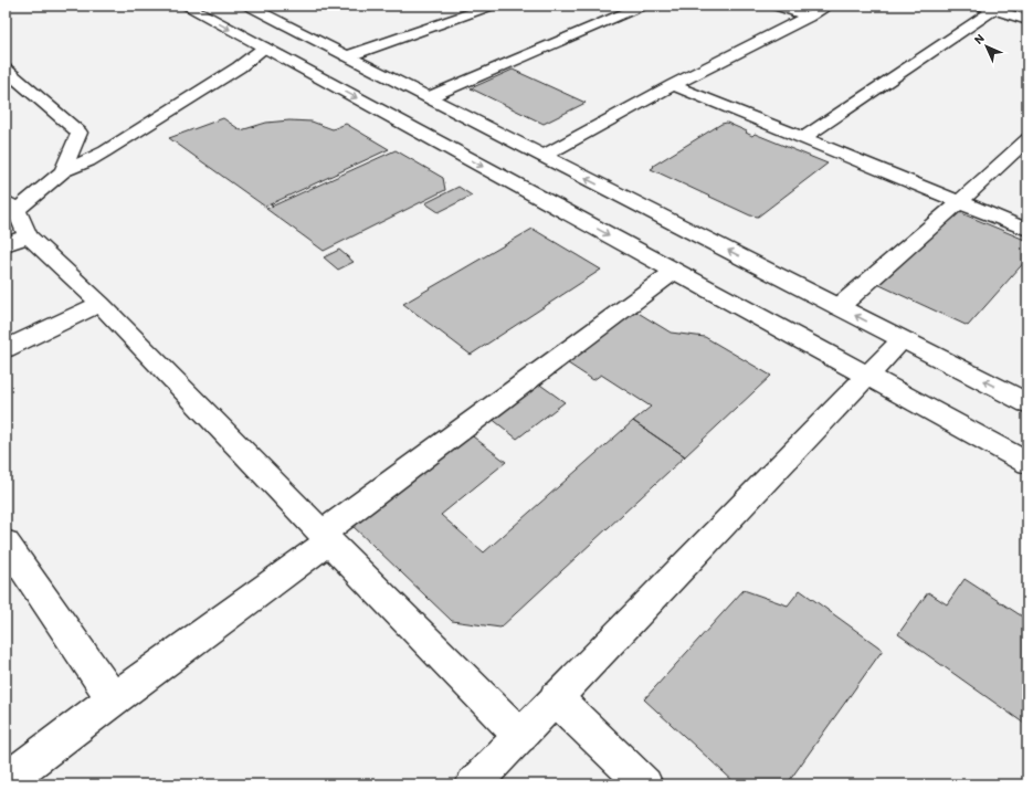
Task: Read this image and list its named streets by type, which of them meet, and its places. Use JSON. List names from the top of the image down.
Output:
{
  "north": "top left"
}
